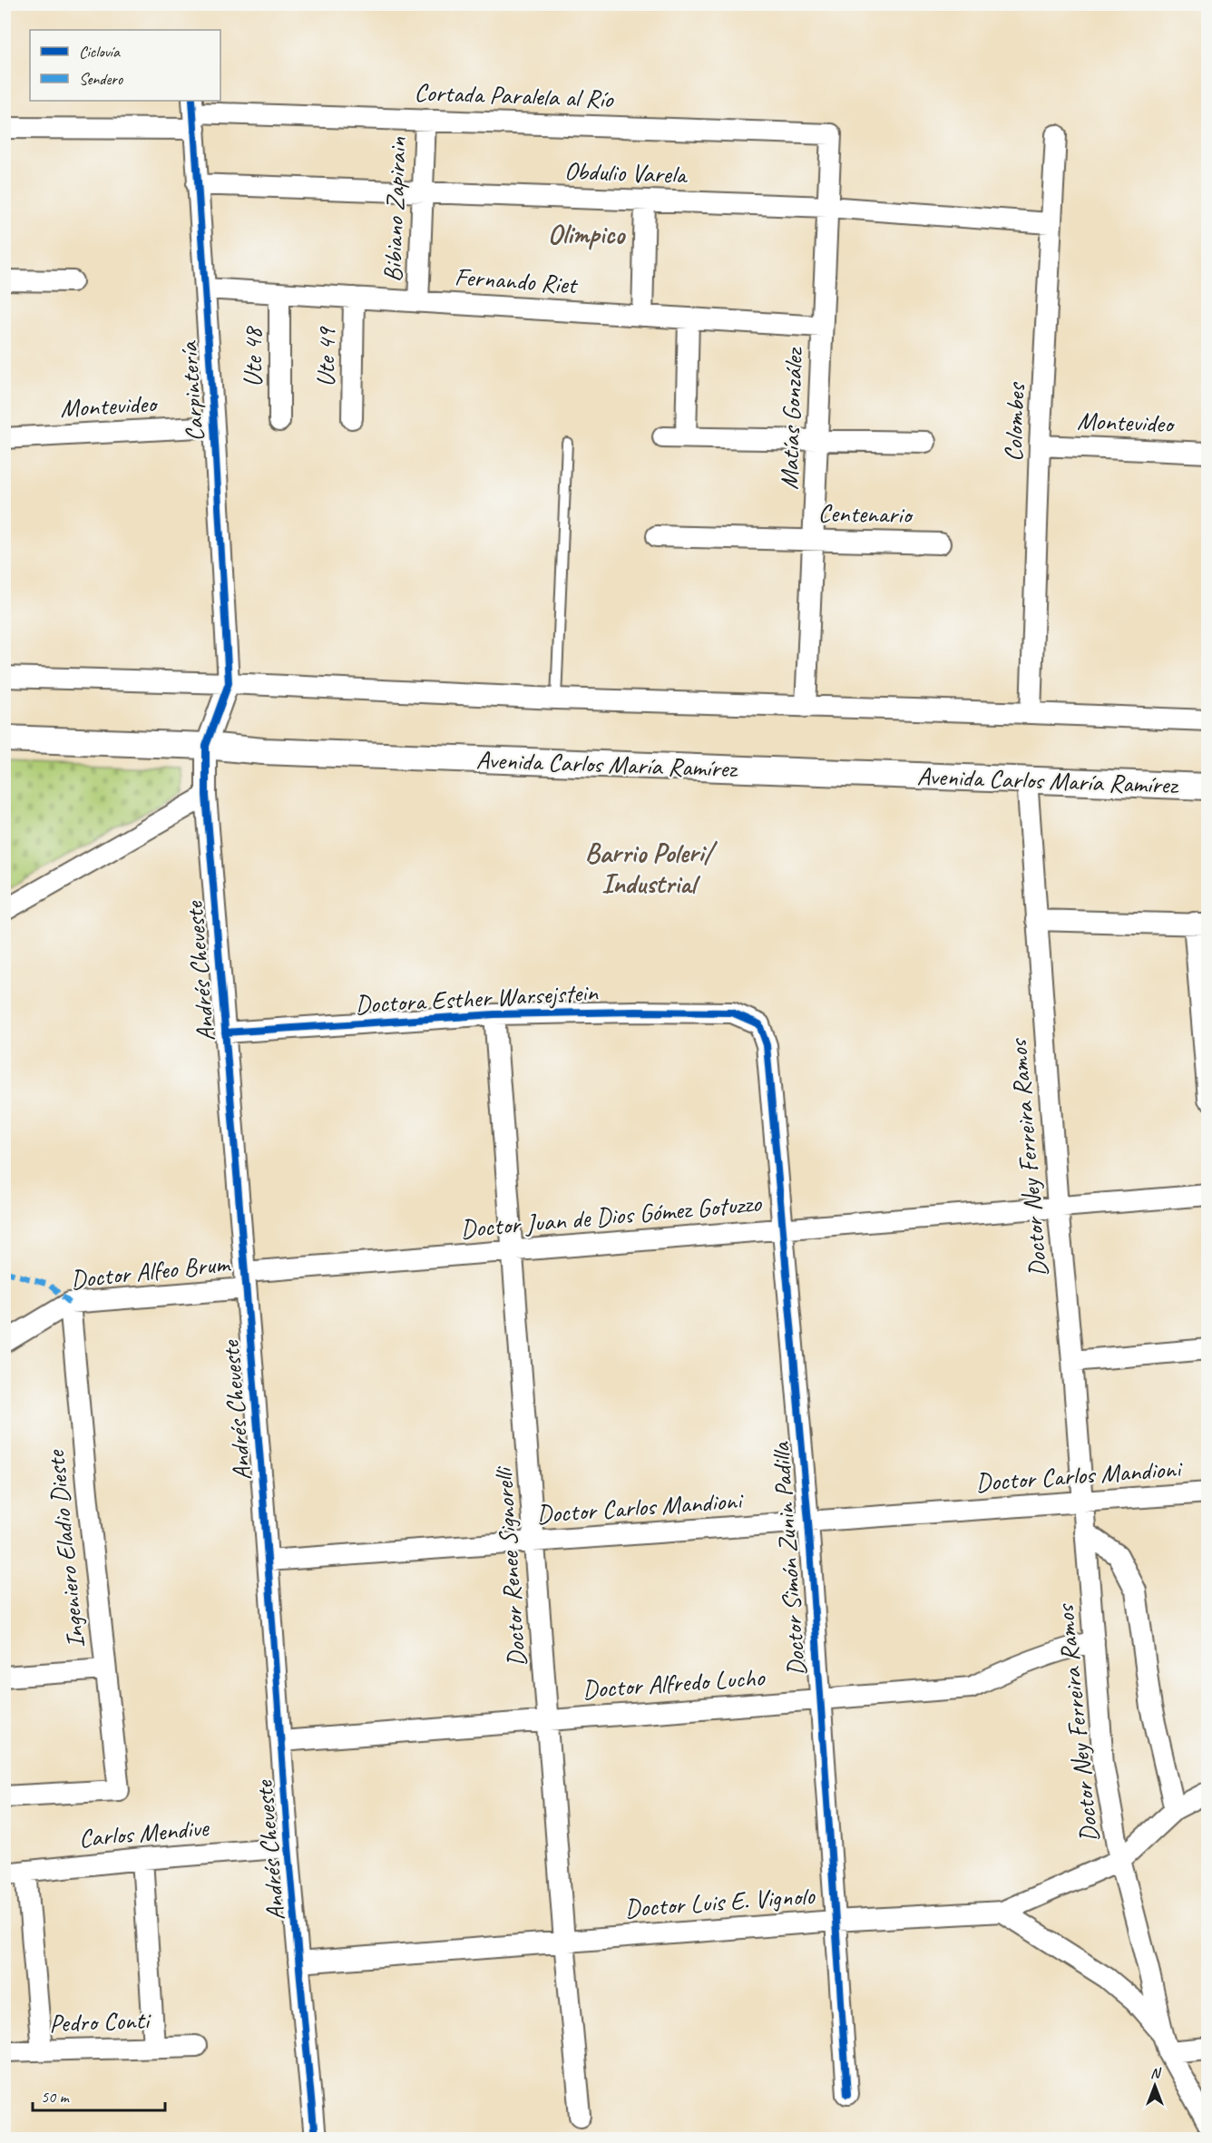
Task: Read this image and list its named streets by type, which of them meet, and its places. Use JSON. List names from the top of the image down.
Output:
{
  "streets": {
    "street": [
      "Cortada Paralela al Río",
      "Obdulio Varela",
      "Bibiano Zapirain",
      "Fernando Riet",
      "Ute 48",
      "Ute 49",
      "Carpintería",
      "Montevideo",
      "Matías González",
      "Colombes",
      "Centenario",
      "Avenida Carlos María Ramírez",
      "Andrés Cheveste",
      "Doctora Esther Warsejstein",
      "Doctor Ney Ferreira Ramos",
      "Doctor Juan de Dios Gómez Gotuzzo",
      "Doctor Alfeo Brum",
      "Doctor Carlos Mandioni",
      "Ingeniero Eladio Dieste",
      "Doctor Simón Zunin Padilla",
      "Doctor Renee Signorelli",
      "Doctor Alfredo Lucho",
      "Carlos Mendive",
      "Doctor Luis E. Vignolo",
      "Pedro Conti"
    ]
  },
  "crossings": [
    ["Cortada Paralela al Río", "Bibiano Zapirain"],
    ["Cortada Paralela al Río", "Carpintería"],
    ["Cortada Paralela al Río", "Matías González"],
    ["Obdulio Varela", "Bibiano Zapirain"],
    ["Obdulio Varela", "Carpintería"],
    ["Obdulio Varela", "Matías González"],
    ["Obdulio Varela", "Colombes"],
    ["Bibiano Zapirain", "Fernando Riet"],
    ["Fernando Riet", "Ute 48"],
    ["Fernando Riet", "Ute 49"],
    ["Fernando Riet", "Carpintería"],
    ["Fernando Riet", "Matías González"],
    ["Carpintería", "Montevideo"],
    ["Carpintería", "Andrés Cheveste"],
    ["Montevideo", "Colombes"],
    ["Matías González", "Centenario"],
    ["Avenida Carlos María Ramírez", "Andrés Cheveste"],
    ["Avenida Carlos María Ramírez", "Doctor Ney Ferreira Ramos"],
    ["Andrés Cheveste", "Doctora Esther Warsejstein"],
    ["Andrés Cheveste", "Doctor Juan de Dios Gómez Gotuzzo"],
    ["Andrés Cheveste", "Doctor Alfeo Brum"],
    ["Andrés Cheveste", "Doctor Carlos Mandioni"],
    ["Andrés Cheveste", "Doctor Alfredo Lucho"],
    ["Andrés Cheveste", "Carlos Mendive"],
    ["Andrés Cheveste", "Doctor Luis E. Vignolo"],
    ["Doctora Esther Warsejstein", "Doctor Simón Zunin Padilla"],
    ["Doctora Esther Warsejstein", "Doctor Renee Signorelli"],
    ["Doctor Ney Ferreira Ramos", "Doctor Juan de Dios Gómez Gotuzzo"],
    ["Doctor Ney Ferreira Ramos", "Doctor Carlos Mandioni"],
    ["Doctor Ney Ferreira Ramos", "Doctor Alfredo Lucho"],
    ["Doctor Ney Ferreira Ramos", "Doctor Luis E. Vignolo"],
    ["Doctor Juan de Dios Gómez Gotuzzo", "Doctor Alfeo Brum"],
    ["Doctor Juan de Dios Gómez Gotuzzo", "Doctor Simón Zunin Padilla"],
    ["Doctor Juan de Dios Gómez Gotuzzo", "Doctor Renee Signorelli"],
    ["Doctor Alfeo Brum", "Ingeniero Eladio Dieste"],
    ["Doctor Carlos Mandioni", "Doctor Simón Zunin Padilla"],
    ["Doctor Carlos Mandioni", "Doctor Renee Signorelli"],
    ["Doctor Simón Zunin Padilla", "Doctor Alfredo Lucho"],
    ["Doctor Simón Zunin Padilla", "Doctor Luis E. Vignolo"],
    ["Doctor Renee Signorelli", "Doctor Alfredo Lucho"],
    ["Doctor Renee Signorelli", "Doctor Luis E. Vignolo"]
  ],
  "districts": ["Olimpico", "Barrio Poleri/ Industrial"],
  "legend": ["Ciclovía", "Sendero"],
  "scale_bar": "50 m",
  "north": "top"
}
